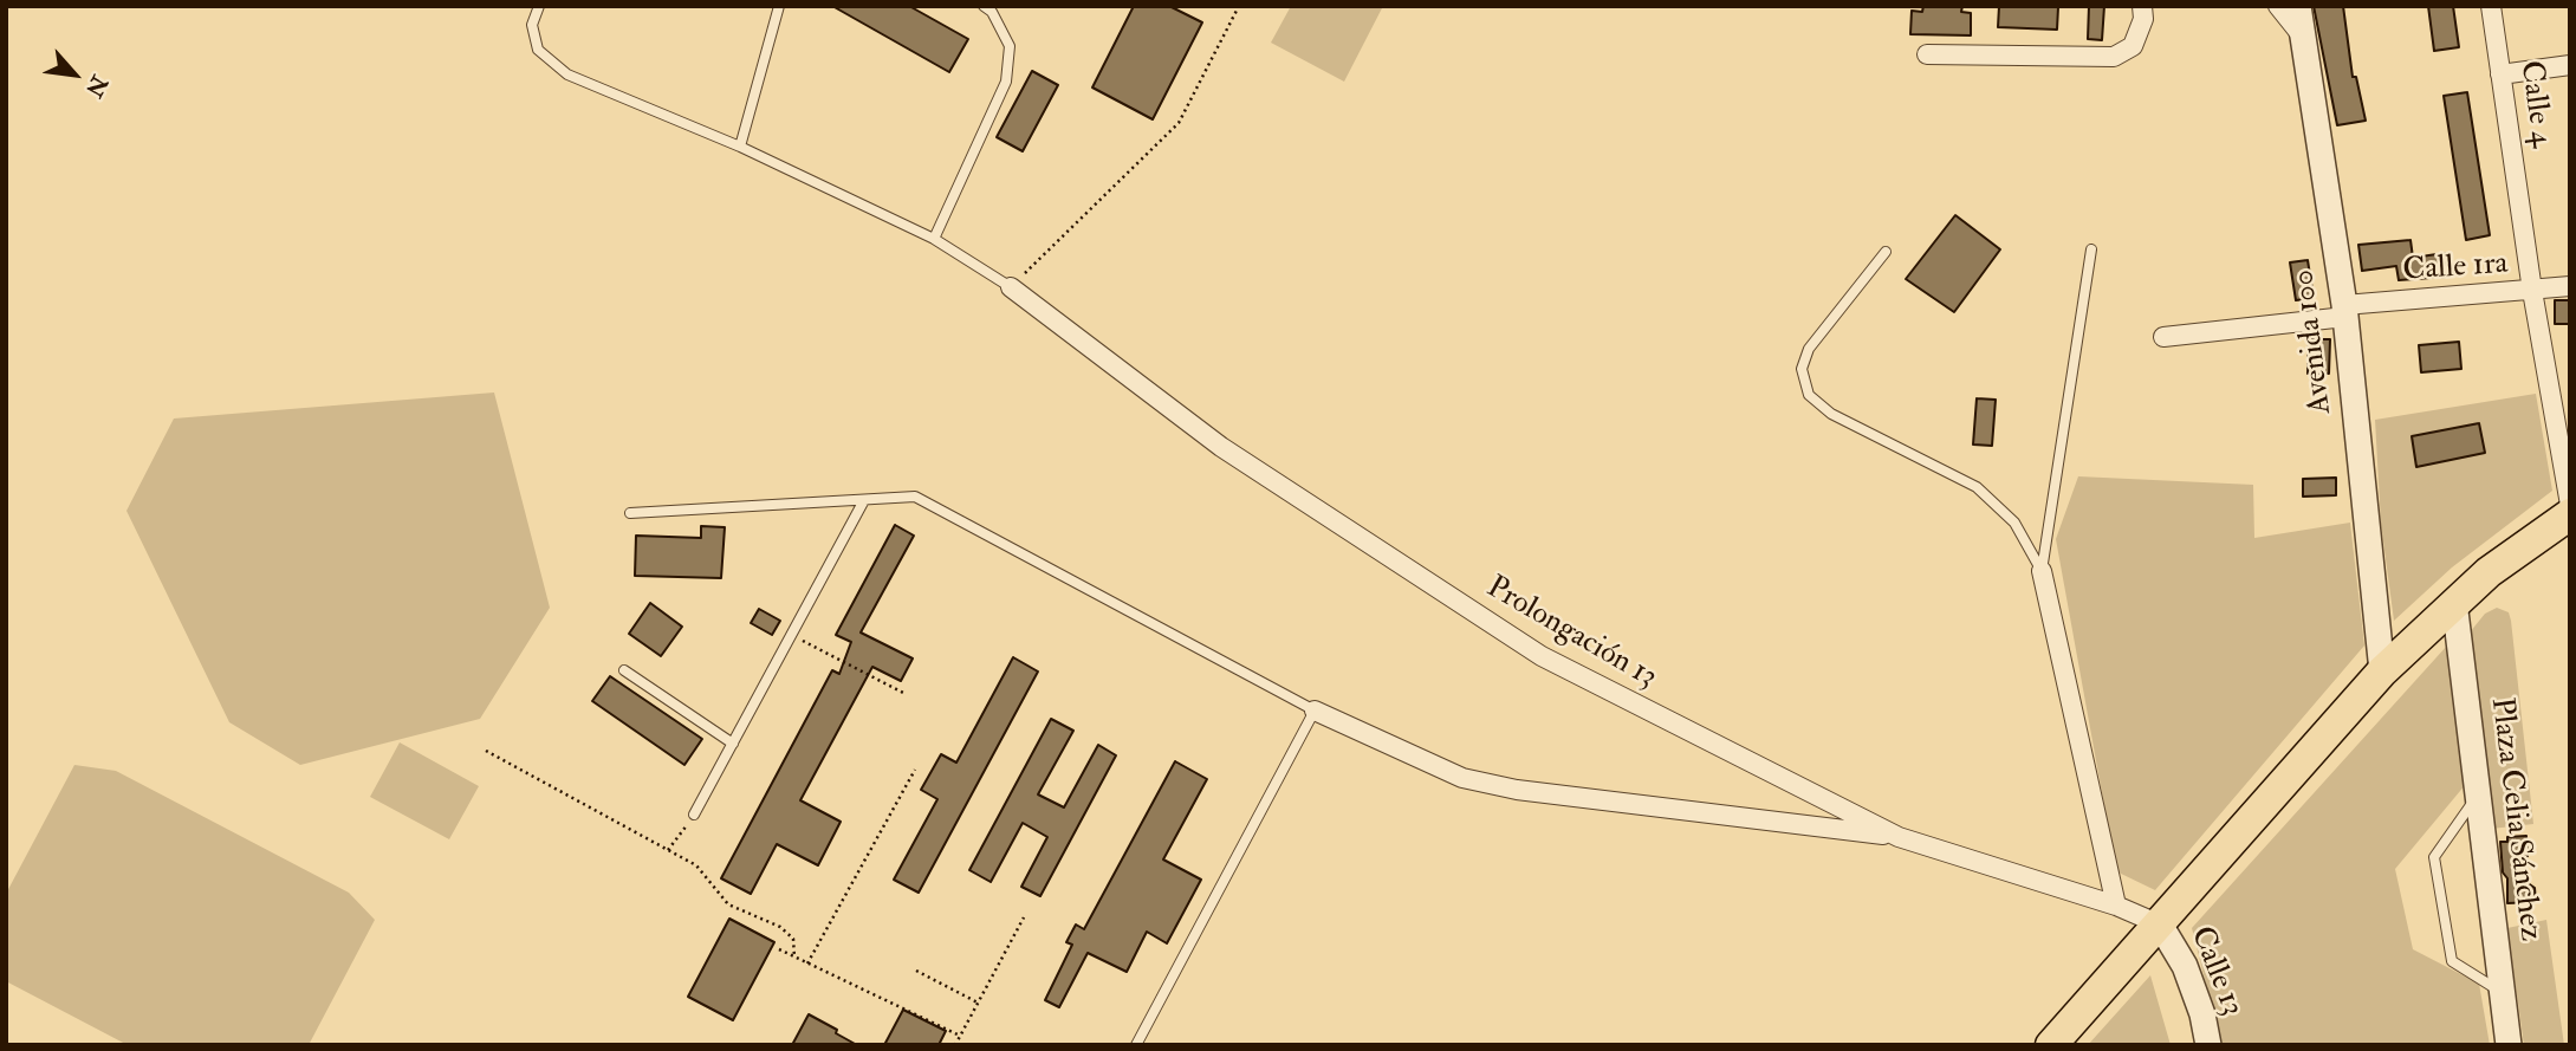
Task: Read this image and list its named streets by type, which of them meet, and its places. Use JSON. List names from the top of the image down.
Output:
{
  "streets": {
    "street": [
      "Calle 4",
      "Calle 1ra",
      "Avenida 100",
      "Prolongación 13",
      "Plaza Celia Sánchez",
      "Calle 13"
    ]
  },
  "crossings": [
    ["Calle 4", "Calle 1ra"],
    ["Calle 1ra", "Avenida 100"],
    ["Prolongación 13", "Calle 13"]
  ],
  "north": "bottom right"
}
